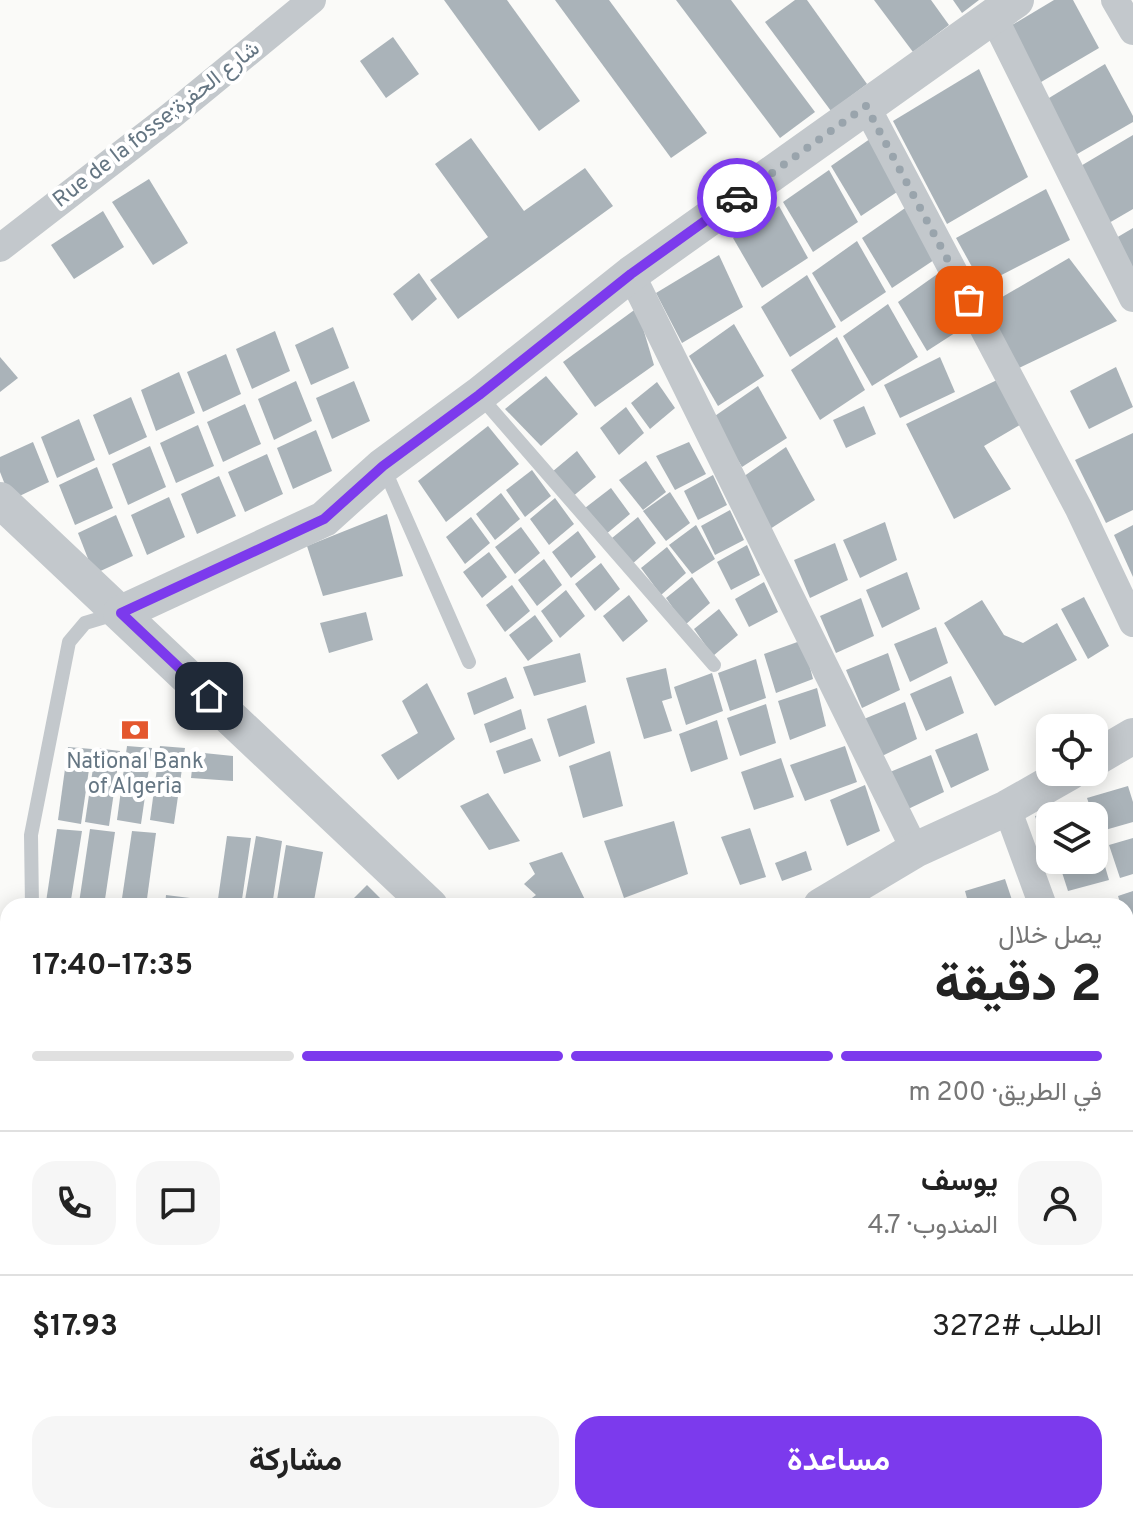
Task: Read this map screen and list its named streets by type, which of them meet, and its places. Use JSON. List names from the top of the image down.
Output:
{
  "streets": {
    "street": ["Rue de la fosse;شارع الحفرة"]
  },
  "places": {
    "bank": ["National Bank of Algeria"]
  },
  "page": {
    "heading": ["2 دقيقة", "يصل خلال", "17:35–17:40"],
    "panel": [
      "يوسف",
      "المندوب · 4.7",
      "الطلب #3272",
      "$17.93"
    ],
    "bar": "في الطريق · 200 m",
    "buttons": ["مساعدة", "مشاركة"]
  }
}
